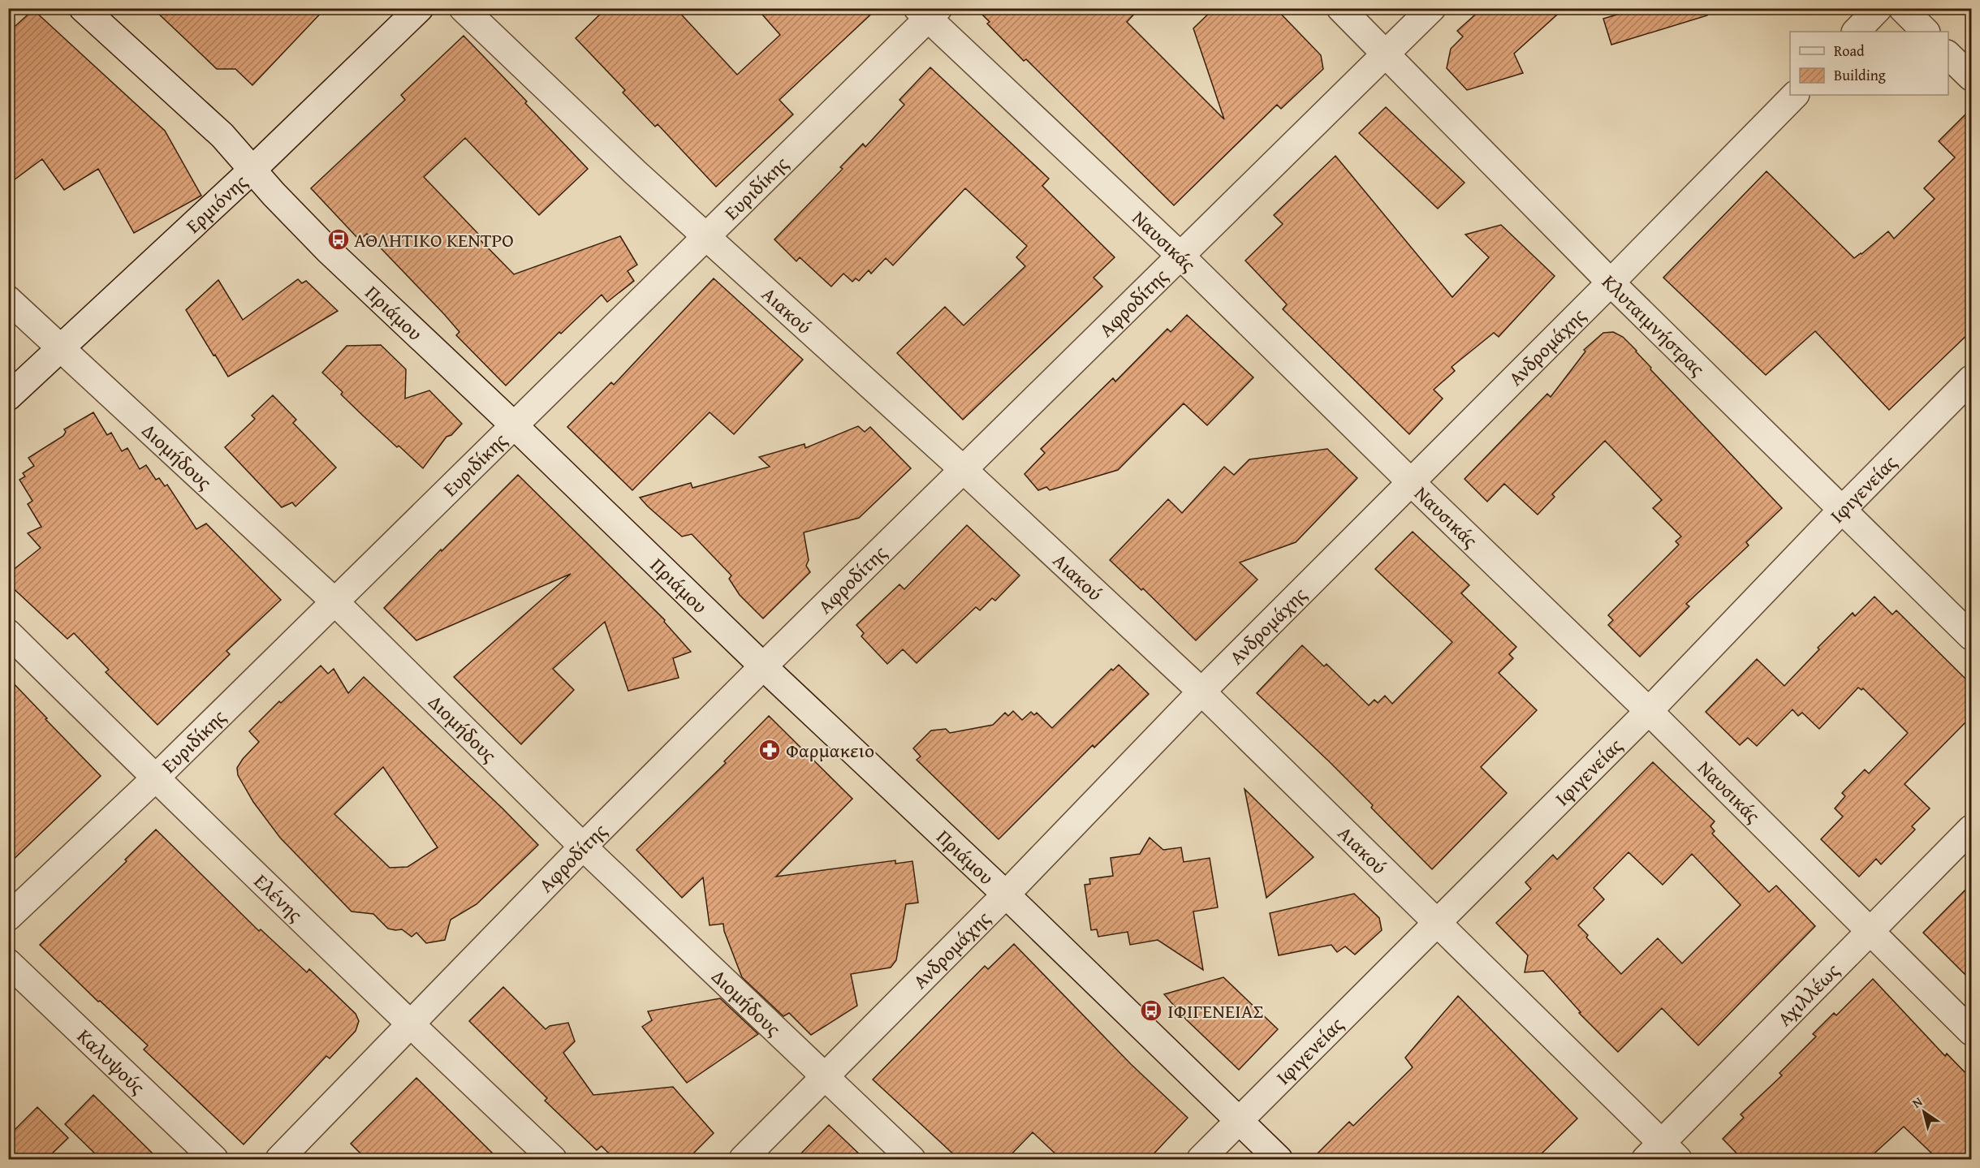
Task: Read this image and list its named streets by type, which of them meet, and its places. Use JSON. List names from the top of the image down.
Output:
{
  "streets": {
    "street": [
      "Ευριδίκης",
      "Ερμιόνης",
      "Ναυσικάς",
      "Αφροδίτης",
      "Αιακού",
      "Πριάμου",
      "Κλυταιμνήστρας",
      "Ανδρομάχης",
      "Διομήδους",
      "Ιφιγενείας",
      "Ελένης",
      "Αχιλλέως",
      "Καλυψούς"
    ]
  },
  "crossings": [
    ["Ευριδίκης", "Ναυσικάς"],
    ["Ευριδίκης", "Αιακού"],
    ["Ευριδίκης", "Πριάμου"],
    ["Ευριδίκης", "Διομήδους"],
    ["Ευριδίκης", "Ελένης"],
    ["Ερμιόνης", "Πριάμου"],
    ["Ερμιόνης", "Διομήδους"],
    ["Ναυσικάς", "Αφροδίτης"],
    ["Ναυσικάς", "Ανδρομάχης"],
    ["Ναυσικάς", "Ιφιγενείας"],
    ["Ναυσικάς", "Αχιλλέως"],
    ["Αφροδίτης", "Αιακού"],
    ["Αφροδίτης", "Πριάμου"],
    ["Αφροδίτης", "Κλυταιμνήστρας"],
    ["Αφροδίτης", "Διομήδους"],
    ["Αφροδίτης", "Ελένης"],
    ["Αιακού", "Ανδρομάχης"],
    ["Αιακού", "Ιφιγενείας"],
    ["Αιακού", "Αχιλλέως"],
    ["Πριάμου", "Ανδρομάχης"],
    ["Πριάμου", "Ιφιγενείας"],
    ["Κλυταιμνήστρας", "Ανδρομάχης"],
    ["Κλυταιμνήστρας", "Ιφιγενείας"],
    ["Ανδρομάχης", "Διομήδους"]
  ],
  "places": {
    "bus stop": ["ΑΘΛΗΤΙΚΟ ΚΕΝΤΡΟ", "ΙΦΙΓΕΝΕΙΑΣ"],
    "pharmacy": ["Φαρμακειο"]
  },
  "legend": ["Road", "Building"],
  "north": "top left"
}
